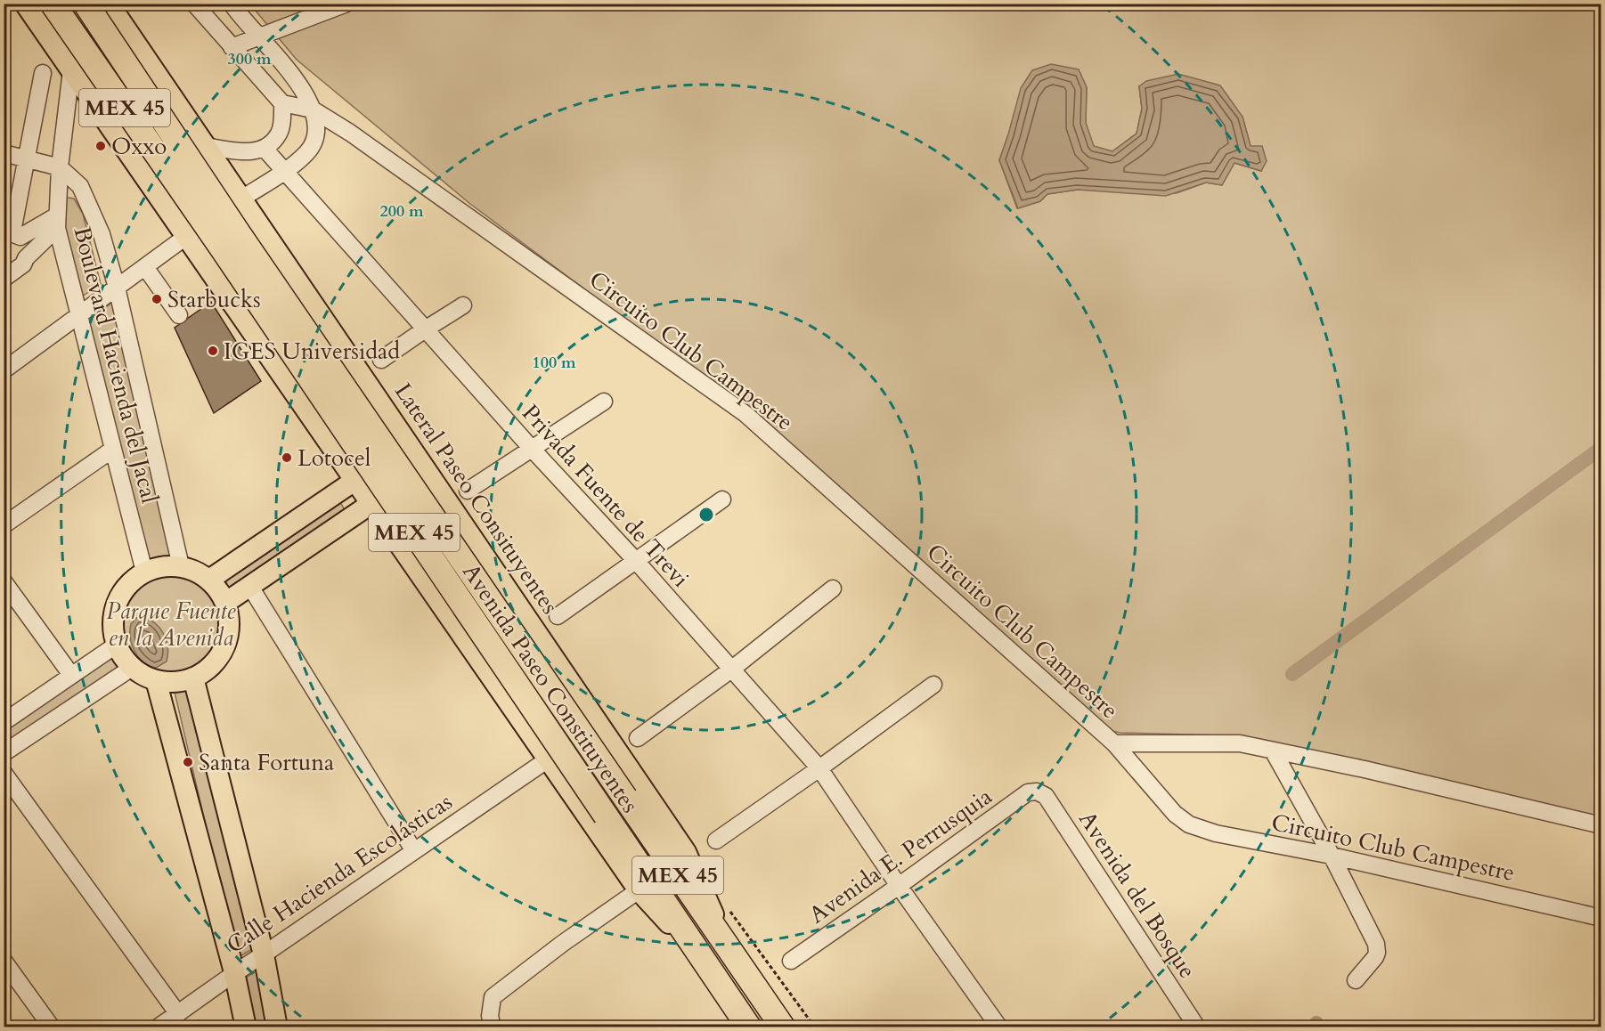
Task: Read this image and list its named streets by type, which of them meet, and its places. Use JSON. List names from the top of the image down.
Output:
{
  "streets": {
    "highway": ["MEX 45", "Avenida Paseo Constituyentes"],
    "main road": ["Lateral Paseo Consituyentes"],
    "street": [
      "Circuito Club Campestre",
      "Boulevard Hacienda del Jacal",
      "Privada Fuente de Trevi",
      "Avenida E. Perrusquia",
      "Calle Hacienda Escolásticas",
      "Avenida del Bosque"
    ]
  },
  "crossings": [
    ["Privada Fuente de Trevi", "Avenida E. Perrusquia"],
    ["Lateral Paseo Consituyentes", "Avenida Paseo Constituyentes"],
    ["Avenida E. Perrusquia", "Avenida del Bosque"]
  ],
  "parks": ["Parque Fuente en la Avenida"],
  "places": [
    "Oxxo",
    "Starbucks",
    "IGES Universidad",
    "Lotocel",
    "Santa Fortuna"
  ],
  "rings": ["300 m", "200 m", "100 m"]
}
